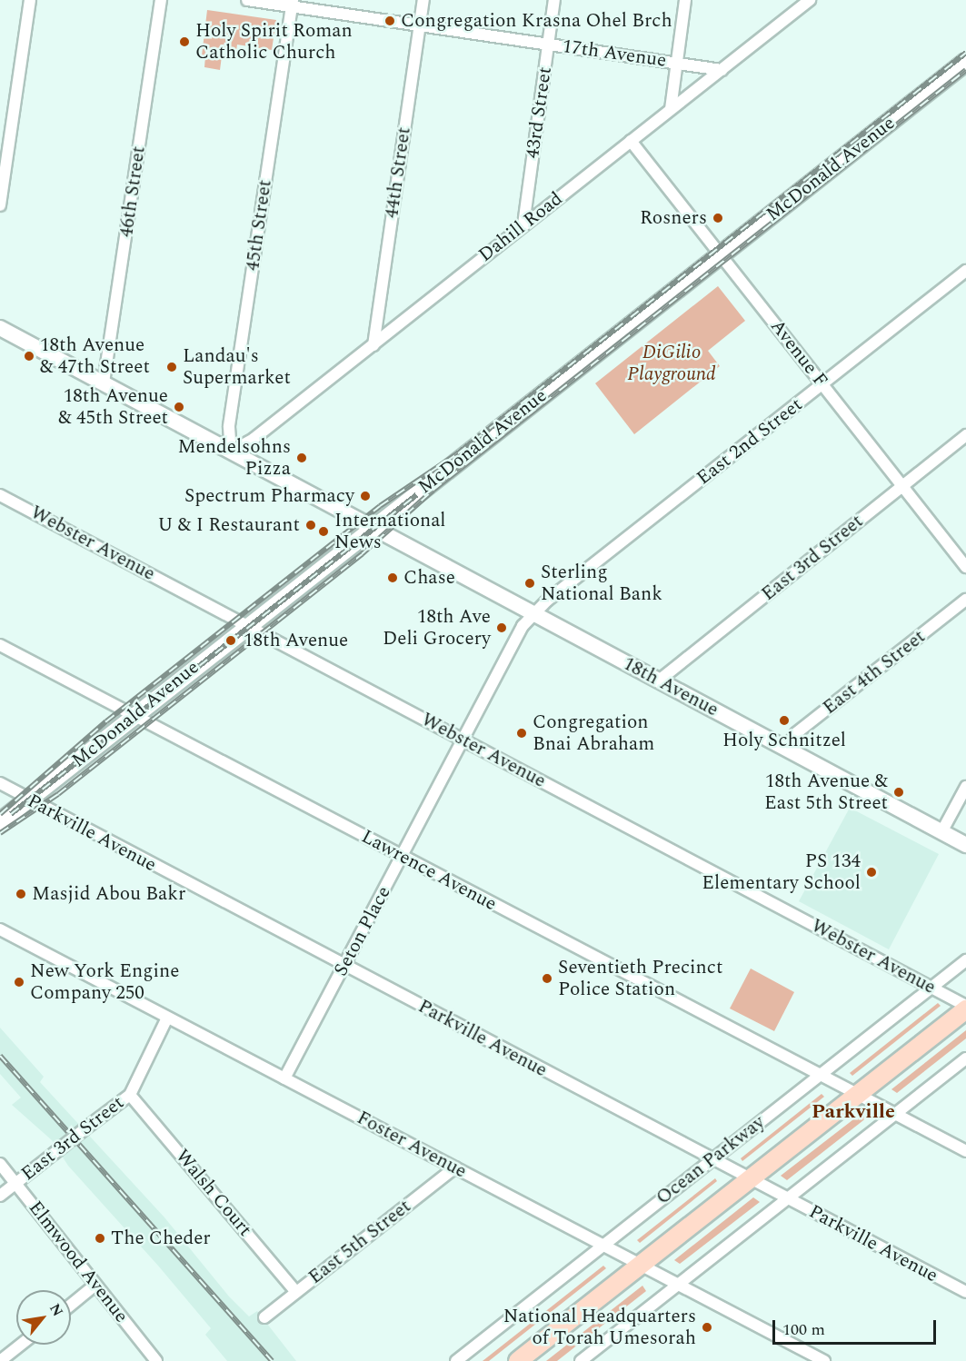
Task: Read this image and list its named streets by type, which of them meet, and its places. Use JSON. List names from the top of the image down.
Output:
{
  "streets": {
    "main road": ["McDonald Avenue", "Ocean Parkway"],
    "street": [
      "17th Avenue",
      "43rd Street",
      "44th Street",
      "46th Street",
      "45th Street",
      "Dahill Road",
      "Avenue F",
      "East 2nd Street",
      "Webster Avenue",
      "East 3rd Street",
      "East 4th Street",
      "18th Avenue",
      "Parkville Avenue",
      "Lawrence Avenue",
      "Seton Place",
      "Foster Avenue",
      "Walsh Court",
      "East 5th Street",
      "Elmwood Avenue"
    ]
  },
  "crossings": [
    ["17th Avenue", "43rd Street"],
    ["17th Avenue", "44th Street"],
    ["17th Avenue", "45th Street"],
    ["17th Avenue", "Dahill Road"],
    ["43rd Street", "Dahill Road"],
    ["McDonald Avenue", "Avenue F"],
    ["McDonald Avenue", "Webster Avenue"],
    ["McDonald Avenue", "18th Avenue"],
    ["McDonald Avenue", "Parkville Avenue"],
    ["McDonald Avenue", "Lawrence Avenue"],
    ["44th Street", "Dahill Road"],
    ["46th Street", "18th Avenue"],
    ["45th Street", "Dahill Road"],
    ["45th Street", "18th Avenue"],
    ["Dahill Road", "Avenue F"],
    ["Dahill Road", "18th Avenue"],
    ["Avenue F", "East 2nd Street"],
    ["Avenue F", "East 3rd Street"],
    ["East 2nd Street", "18th Avenue"],
    ["East 2nd Street", "Seton Place"],
    ["Webster Avenue", "Seton Place"],
    ["Webster Avenue", "Ocean Parkway"],
    ["East 3rd Street", "18th Avenue"],
    ["East 3rd Street", "Foster Avenue"],
    ["East 3rd Street", "Walsh Court"],
    ["East 3rd Street", "Elmwood Avenue"],
    ["East 4th Street", "18th Avenue"],
    ["18th Avenue", "Seton Place"],
    ["Parkville Avenue", "Seton Place"],
    ["Parkville Avenue", "Ocean Parkway"],
    ["Lawrence Avenue", "Seton Place"],
    ["Lawrence Avenue", "Ocean Parkway"],
    ["Seton Place", "Foster Avenue"],
    ["Foster Avenue", "Ocean Parkway"],
    ["Foster Avenue", "East 5th Street"],
    ["Walsh Court", "East 5th Street"]
  ],
  "districts": ["Parkville"],
  "parks": ["DiGilio Playground"],
  "places": [
    "Congregation Krasna Ohel Brch",
    "Holy Spirit Roman Catholic Church",
    "Rosners",
    "18th Avenue & 47th Street",
    "Landau's Supermarket",
    "18th Avenue & 45th Street",
    "Mendelsohns Pizza",
    "Spectrum Pharmacy",
    "U & I Restaurant",
    "International News",
    "Chase",
    "Sterling National Bank",
    "18th Ave Deli Grocery",
    "18th Avenue",
    "Holy Schnitzel",
    "Congregation Bnai Abraham",
    "18th Avenue & East 5th Street",
    "PS 134 Elementary School",
    "Masjid Abou Bakr",
    "Seventieth Precinct Police Station",
    "New York Engine Company 250",
    "The Cheder",
    "National Headquarters of Torah Umesorah"
  ],
  "scale_bar": "100 m",
  "north": "top right"
}
